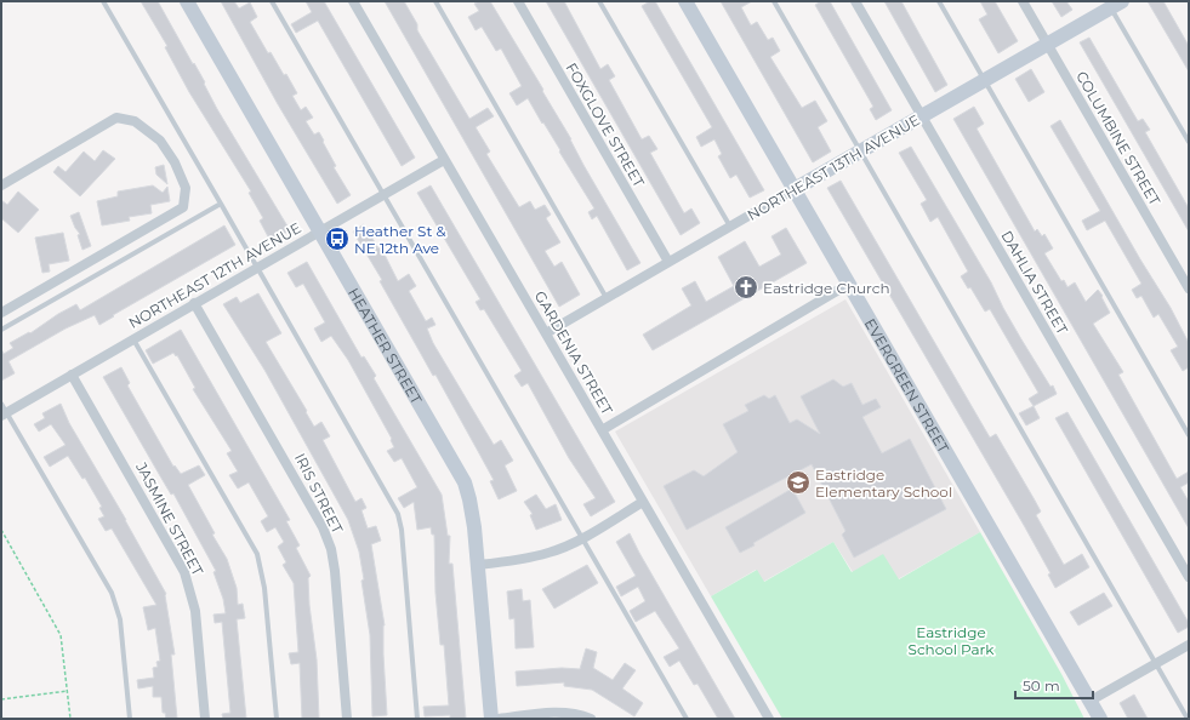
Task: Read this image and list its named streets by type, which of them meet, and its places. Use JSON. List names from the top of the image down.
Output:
{
  "streets": {
    "street": [
      "FOXGLOVE STREET",
      "COLUMBINE STREET",
      "NORTHEAST 13TH AVENUE",
      "NORTHEAST 12TH AVENUE",
      "DAHLIA STREET",
      "HEATHER STREET",
      "GARDENIA STREET",
      "EVERGREEN STREET",
      "IRIS STREET",
      "JASMINE STREET"
    ]
  },
  "crossings": [
    ["FOXGLOVE STREET", "NORTHEAST 13TH AVENUE"],
    ["COLUMBINE STREET", "NORTHEAST 13TH AVENUE"],
    ["NORTHEAST 13TH AVENUE", "DAHLIA STREET"],
    ["NORTHEAST 13TH AVENUE", "GARDENIA STREET"],
    ["NORTHEAST 13TH AVENUE", "EVERGREEN STREET"],
    ["NORTHEAST 12TH AVENUE", "HEATHER STREET"],
    ["NORTHEAST 12TH AVENUE", "GARDENIA STREET"],
    ["NORTHEAST 12TH AVENUE", "IRIS STREET"],
    ["NORTHEAST 12TH AVENUE", "JASMINE STREET"]
  ],
  "parks": ["Eastridge School Park"],
  "places": {
    "bus stop": ["Heather St & NE 12th Ave"],
    "church": ["Eastridge Church"],
    "school or university": ["Eastridge Elementary School"]
  },
  "scale_bar": "50 m"
}
